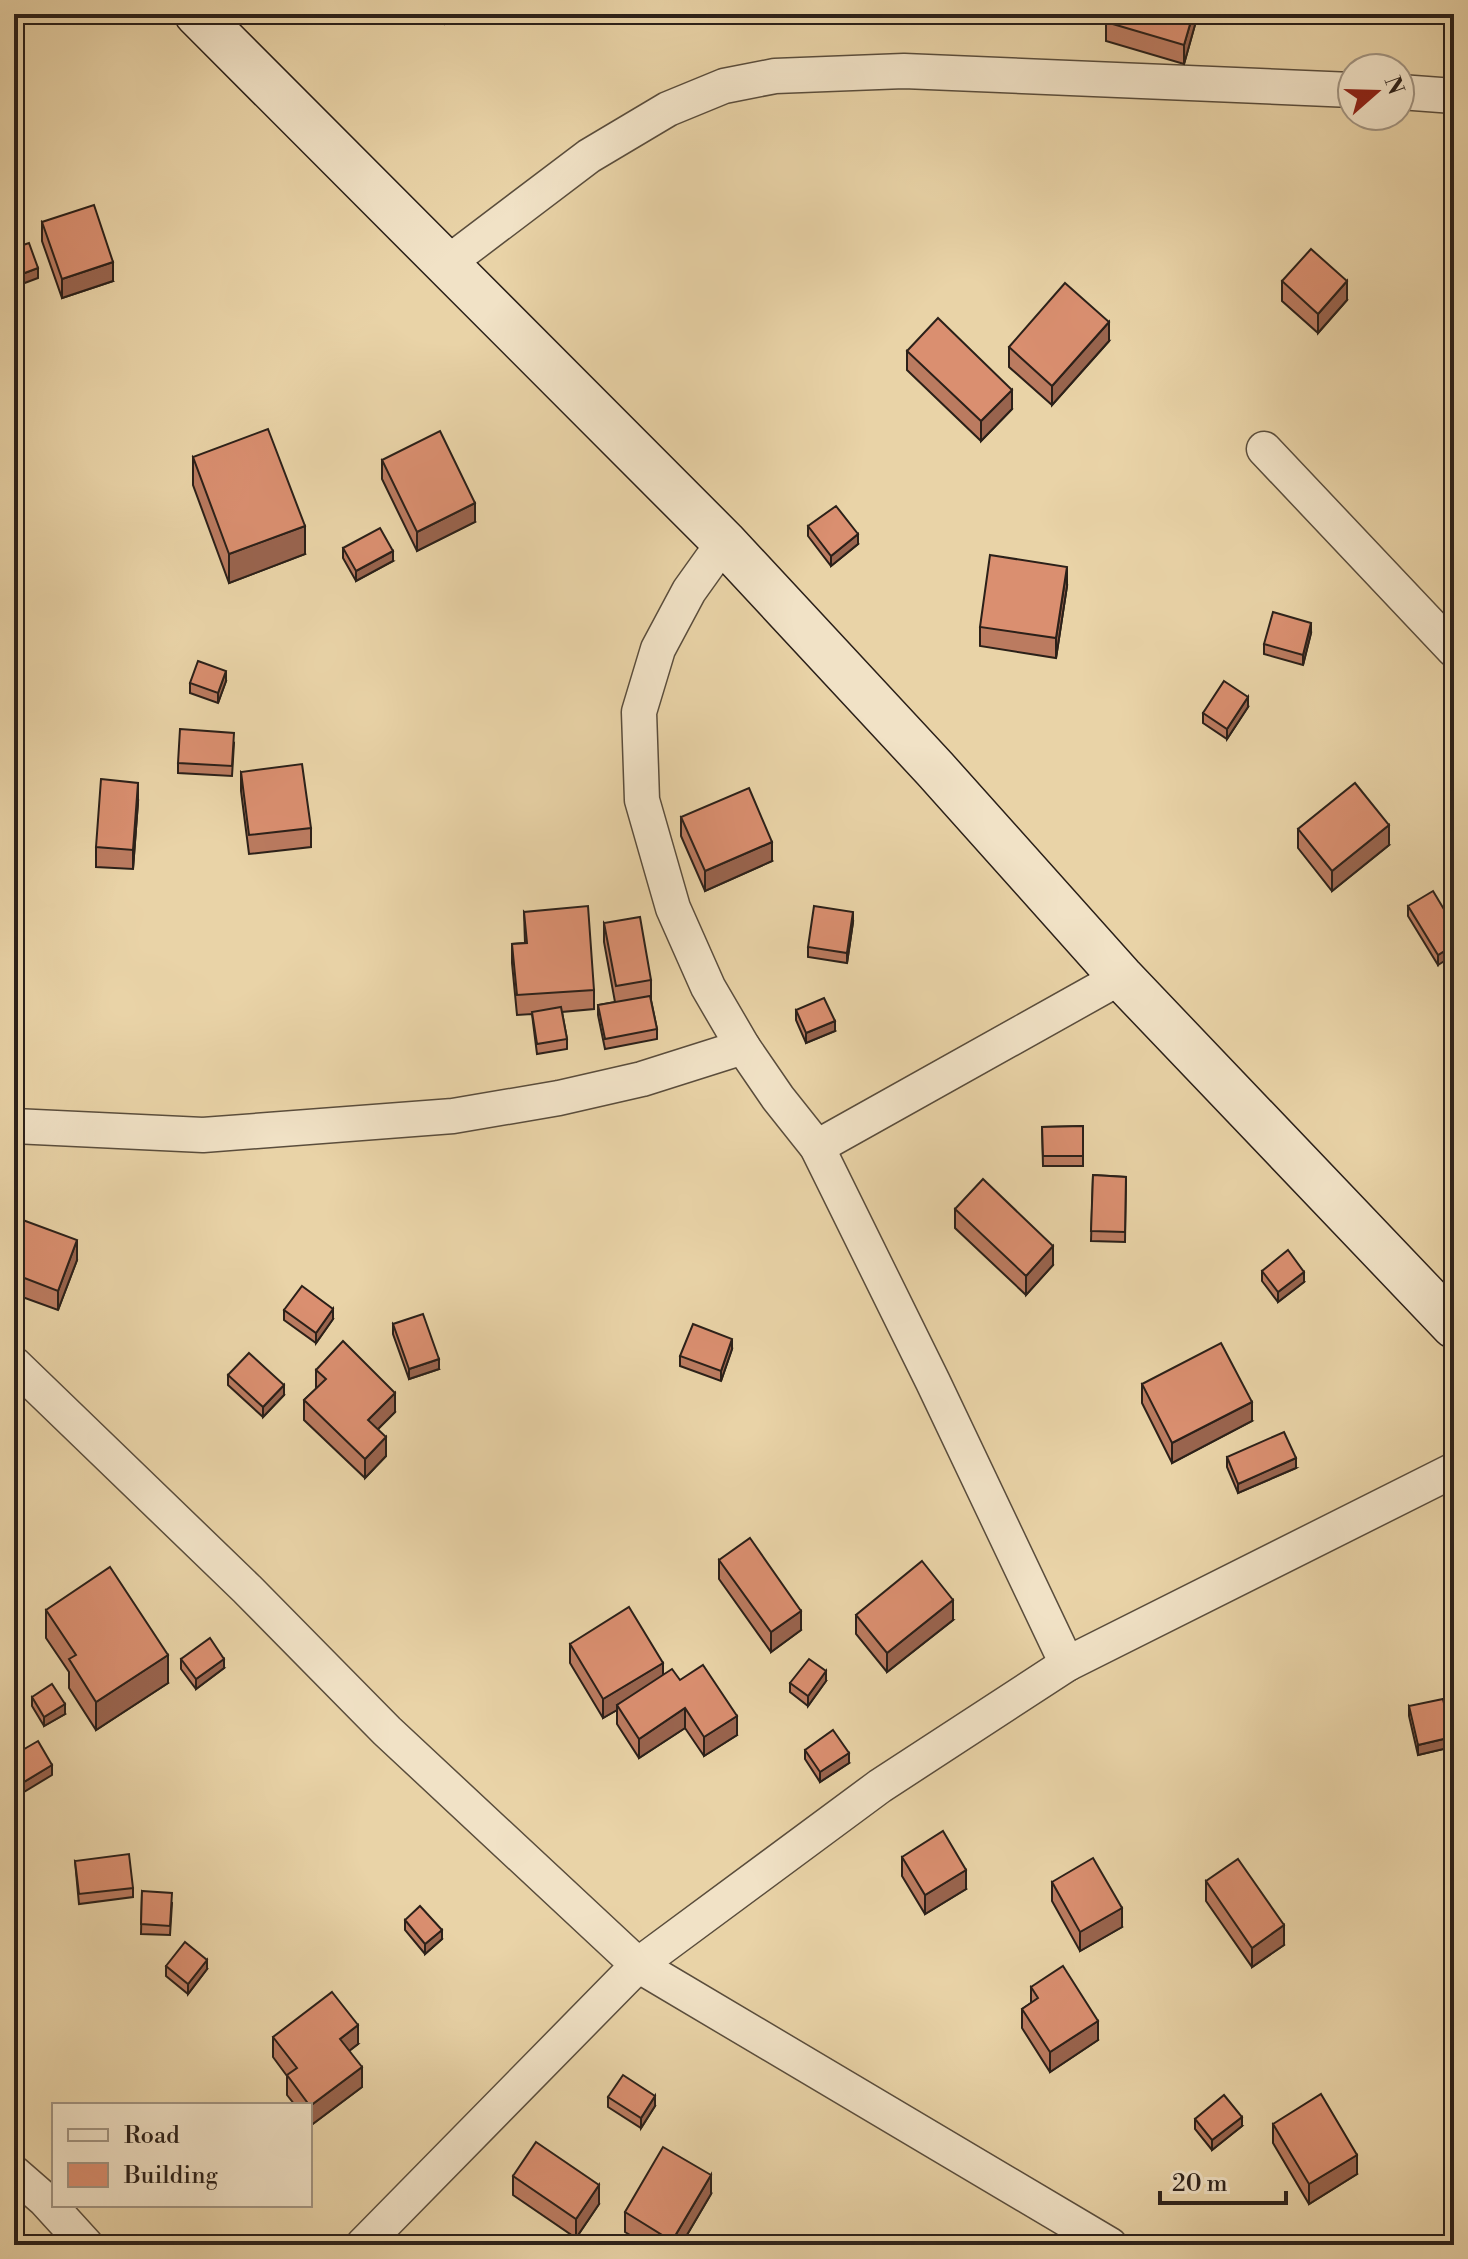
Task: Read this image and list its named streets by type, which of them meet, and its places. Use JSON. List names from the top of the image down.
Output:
{
  "legend": ["Road", "Building"],
  "scale_bar": "20 m",
  "north": "right"
}
